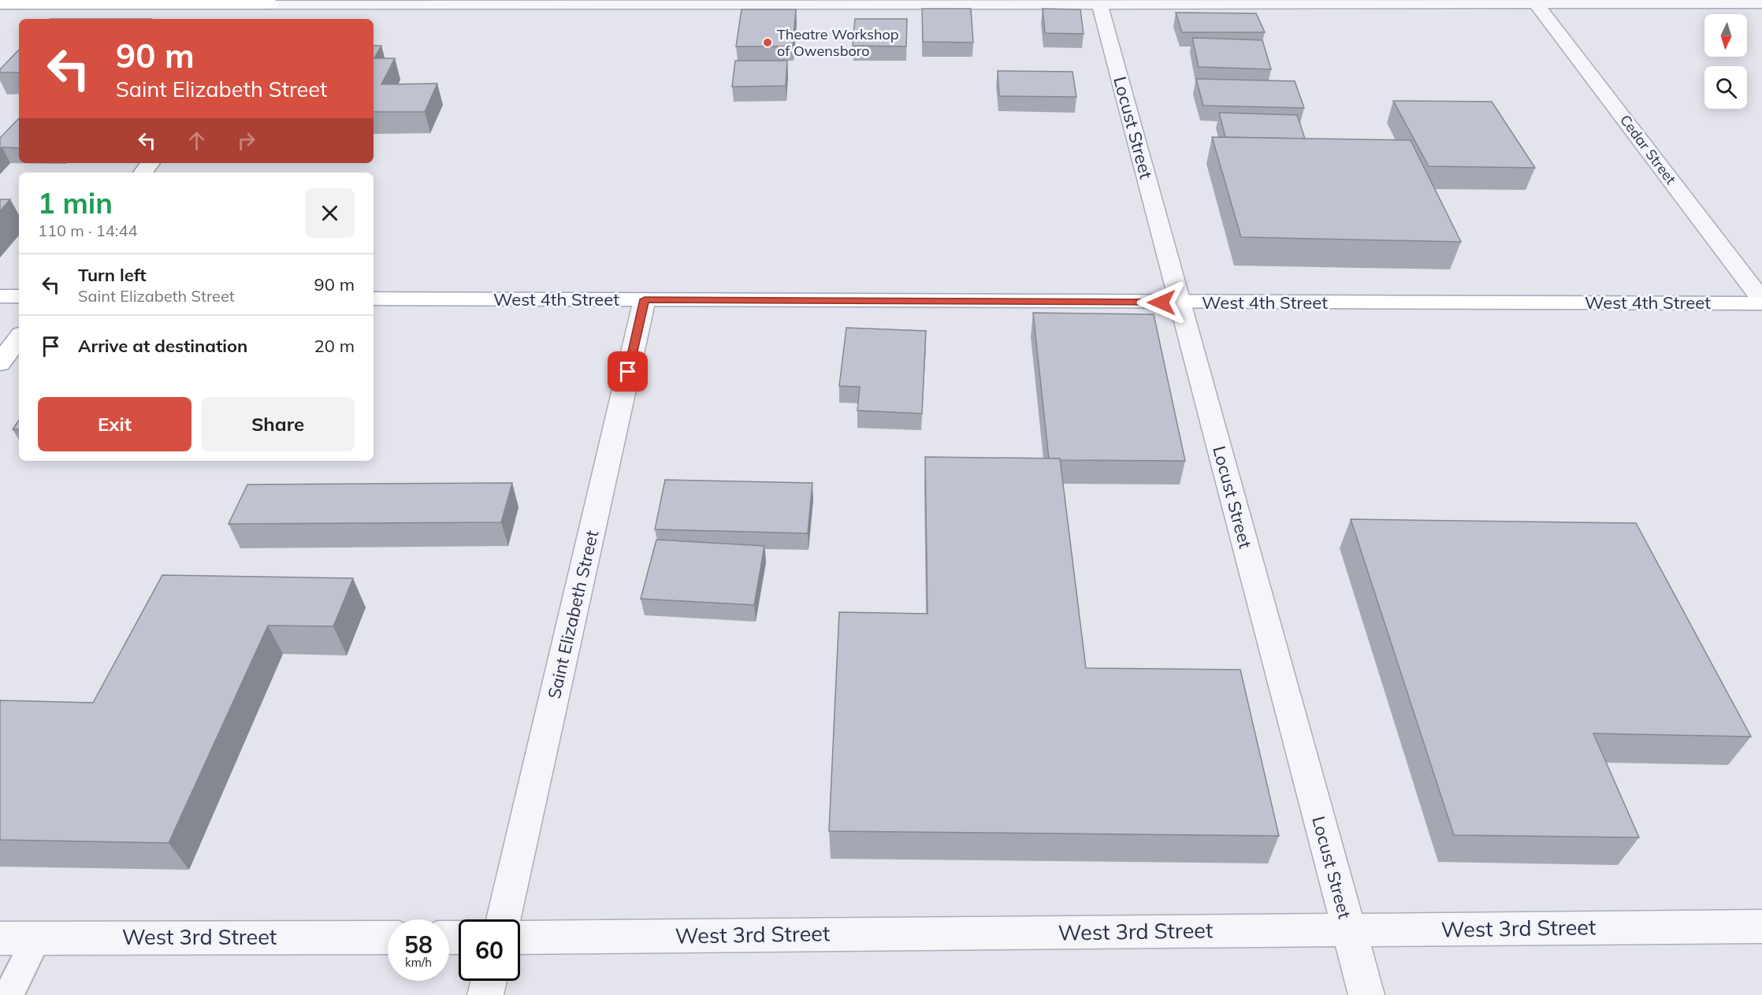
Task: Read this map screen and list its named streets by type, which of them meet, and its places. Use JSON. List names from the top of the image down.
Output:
{
  "streets": {
    "main road": ["West 4th Street"],
    "street": [
      "Locust Street",
      "Cedar Street",
      "Saint Elizabeth Street",
      "West 3rd Street"
    ]
  },
  "crossings": [
    ["Locust Street", "West 4th Street"],
    ["Locust Street", "West 3rd Street"],
    ["Cedar Street", "West 4th Street"],
    ["West 4th Street", "Saint Elizabeth Street"]
  ],
  "places": ["Theatre Workshop of Owensboro"],
  "north": "bottom",
  "page": {
    "turn": ["90 m", "Saint Elizabeth Street"],
    "heading": ["1 min", "110 m · 14:44"],
    "list": [
      {
        "name": "Turn left",
        "note": "Saint Elizabeth Street",
        "value": "90 m"
      },
      {
        "name": "Arrive at destination",
        "value": "20 m"
      }
    ],
    "buttons": ["Exit", "Share"],
    "speed": "58 km/h",
    "limit": "60"
  }
}
